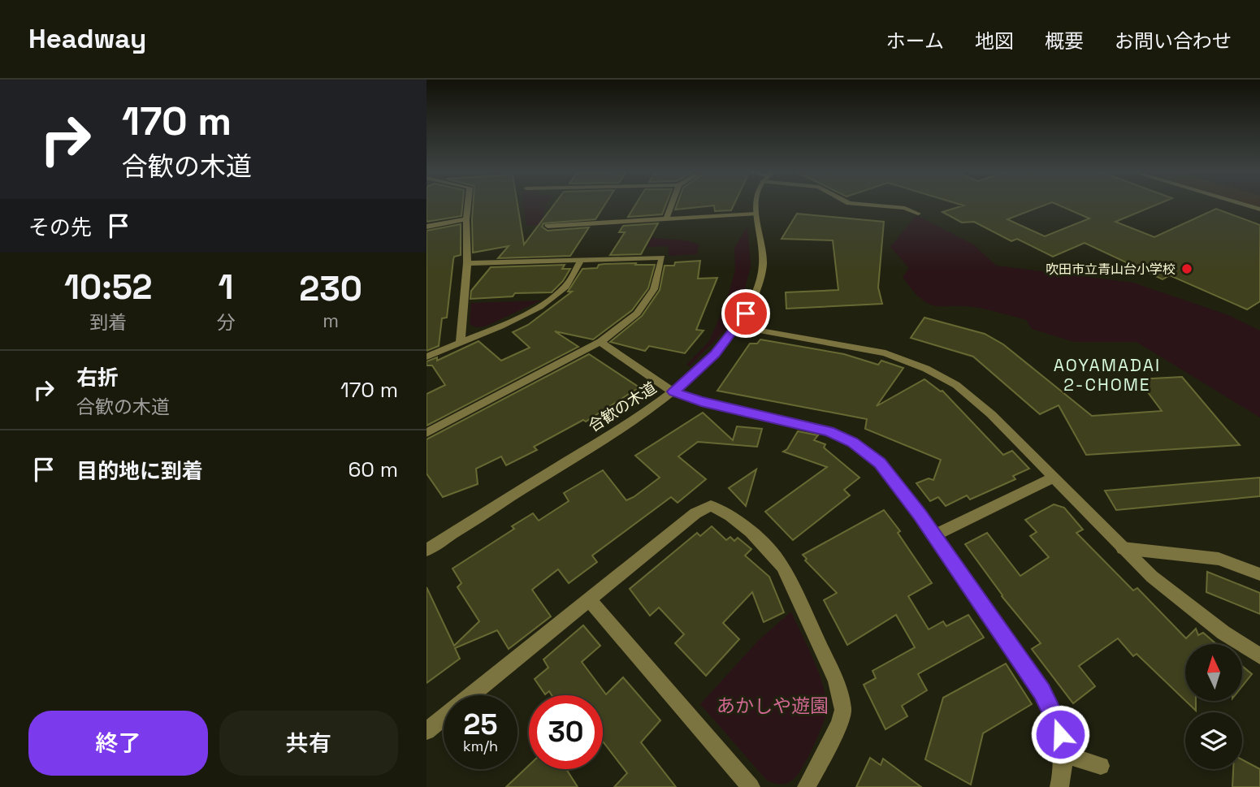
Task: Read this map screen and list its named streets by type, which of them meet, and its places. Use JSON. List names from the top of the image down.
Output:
{
  "streets": {
    "street": ["合歓の木道"]
  },
  "districts": ["AOYAMADAI 2-CHOME"],
  "parks": ["あかしや遊園"],
  "places": ["吹田市立青山台小学校"],
  "north": "top",
  "page": {
    "header": "Headway",
    "nav": [
      "ホーム",
      "地図",
      "概要",
      "お問い合わせ"
    ],
    "turn": ["170 m", "合歓の木道"],
    "then": "その先",
    "eta": [
      "10:52",
      "到着",
      "1",
      "分",
      "230",
      "m"
    ],
    "list": [
      {
        "name": "右折",
        "note": "合歓の木道",
        "value": "170 m"
      },
      {
        "name": "目的地に到着",
        "value": "60 m"
      }
    ],
    "speed": "25 km/h",
    "limit": "30",
    "buttons": ["終了", "共有"]
  }
}
